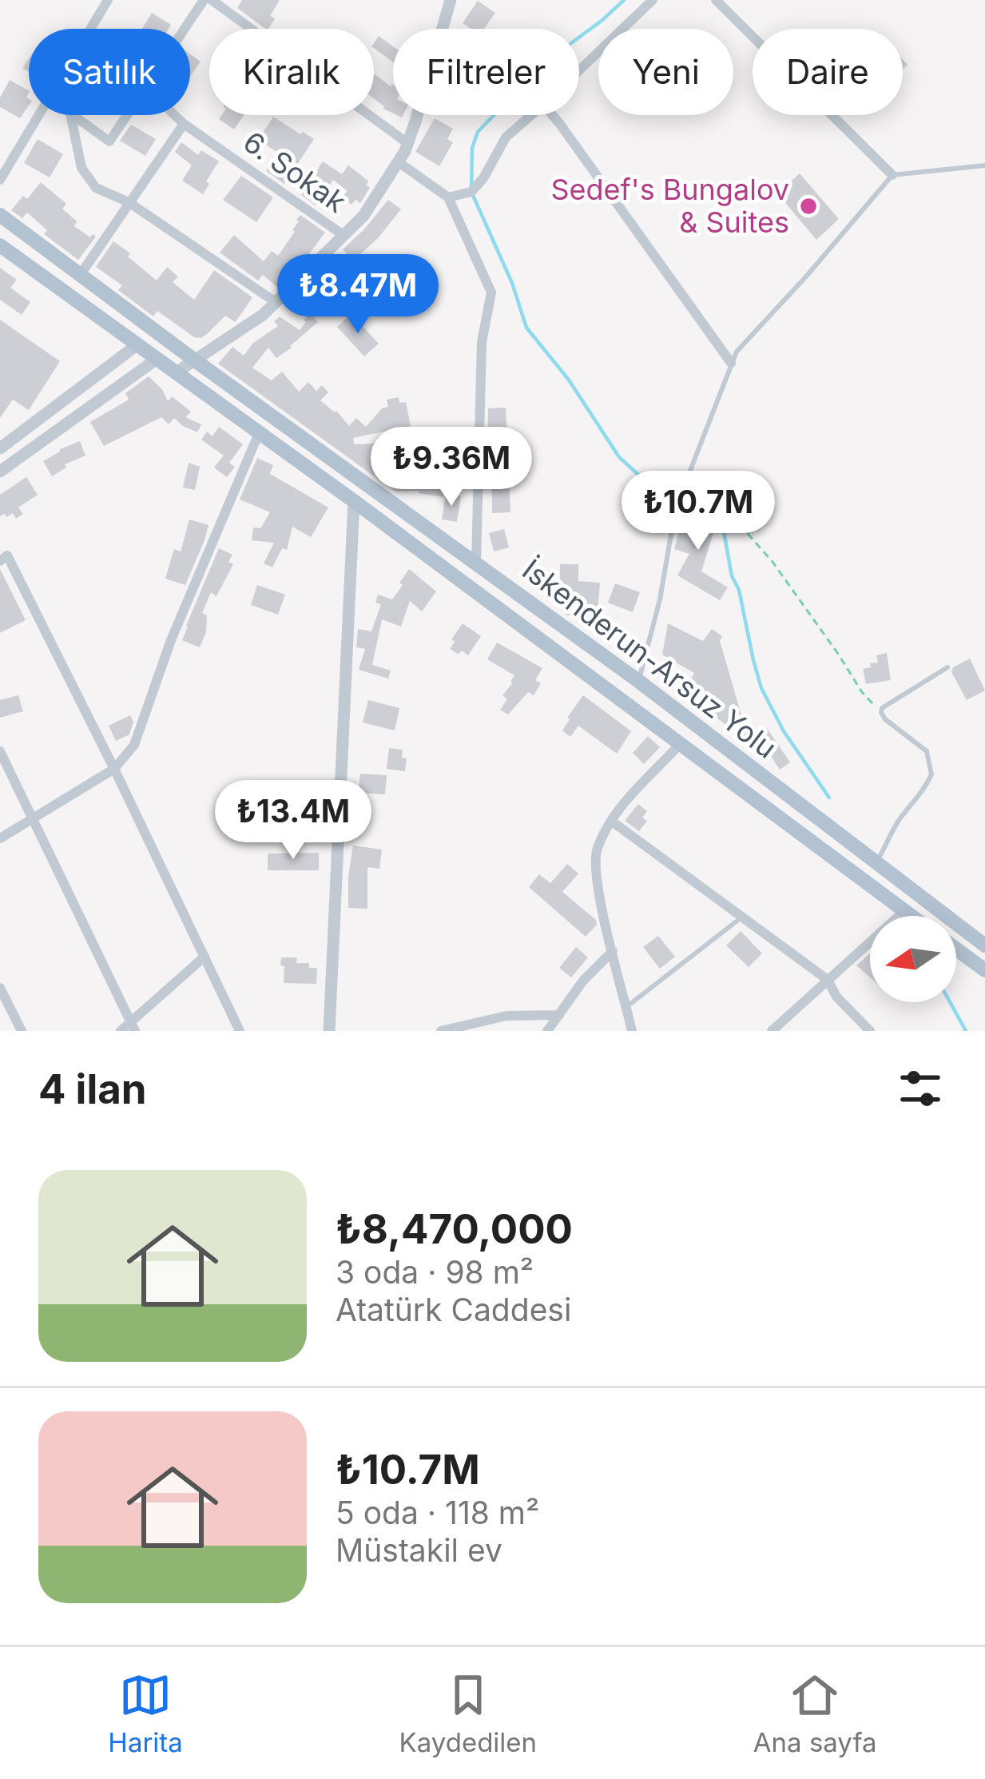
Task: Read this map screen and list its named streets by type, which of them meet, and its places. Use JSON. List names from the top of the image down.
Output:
{
  "streets": {
    "main road": ["İskenderun-Arsuz Yolu"],
    "street": ["6. Sokak"]
  },
  "places": ["Sedef's Bungalov & Suites"],
  "north": "left",
  "page": {
    "chip": [
      "Satılık",
      "Kiralık",
      "Filtreler",
      "Yeni",
      "Daire"
    ],
    "price": [
      "₺8.47M",
      "₺9.36M",
      "₺10.7M",
      "₺13.4M"
    ],
    "heading": "4 ilan",
    "list": [
      {
        "name": "₺8,470,000",
        "note": "3 oda · 98 m² · Atatürk Caddesi"
      },
      {
        "name": "₺10.7M",
        "note": "5 oda · 118 m² · Müstakil ev"
      }
    ],
    "tabs": ["Harita", "Kaydedilen", "Ana sayfa"]
  }
}
